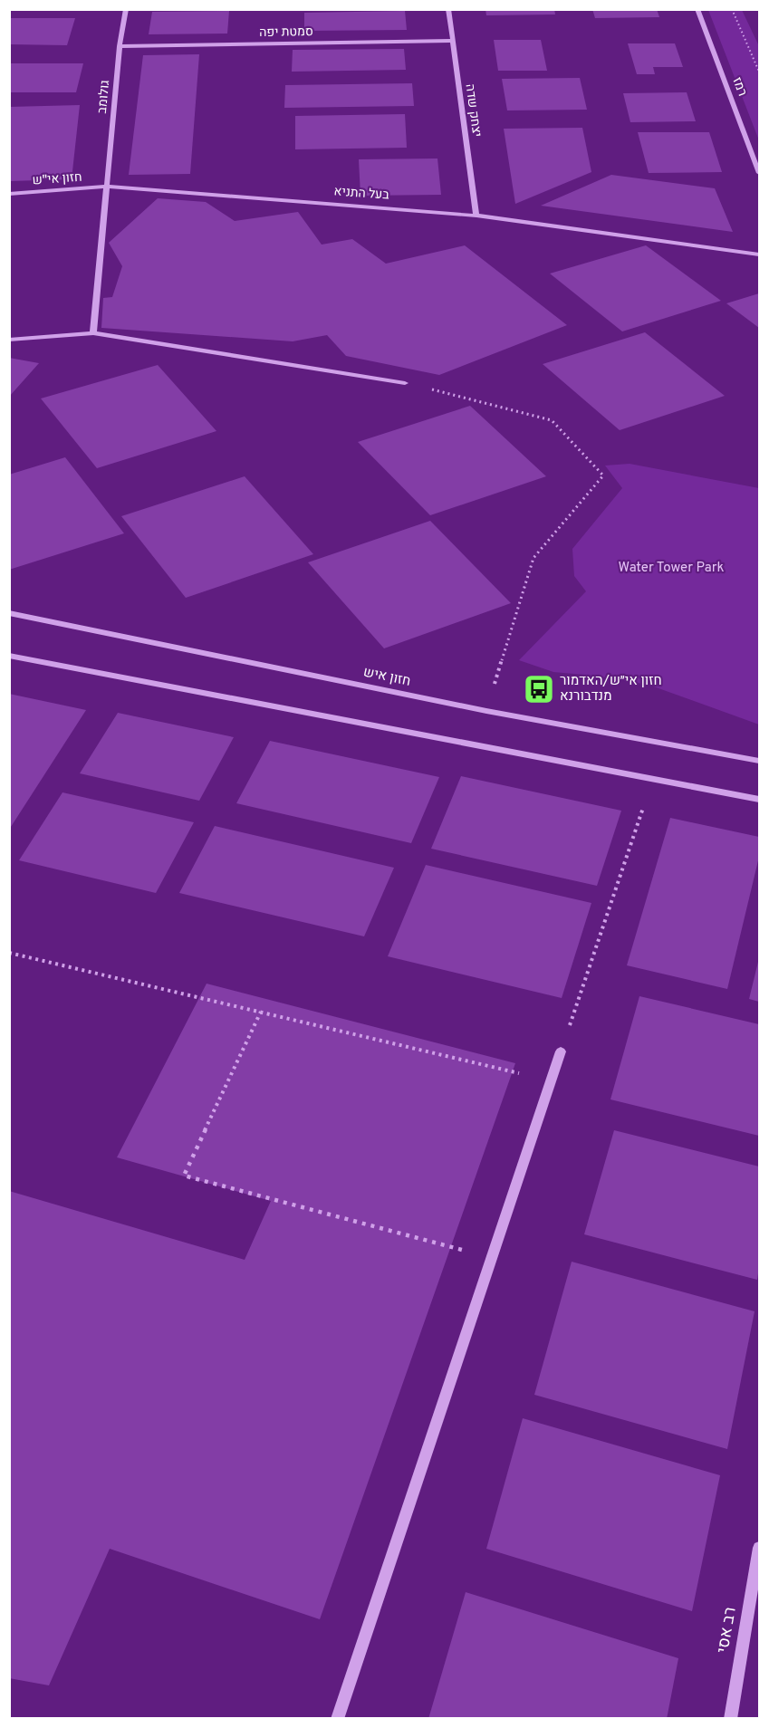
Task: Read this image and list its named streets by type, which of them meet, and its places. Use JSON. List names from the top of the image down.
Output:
{
  "streets": {
    "street": [
      "סמטת יפה",
      "רמז",
      "גולומב",
      "יצחק שדה",
      "חזון אי\"ש",
      "בעל התניא",
      "חזון איש",
      "רב אסי"
    ]
  },
  "crossings": [
    ["סמטת יפה", "גולומב"],
    ["סמטת יפה", "יצחק שדה"],
    ["גולומב", "חזון אי\"ש"],
    ["גולומב", "בעל התניא"],
    ["יצחק שדה", "בעל התניא"],
    ["חזון אי\"ש", "בעל התניא"]
  ],
  "parks": ["Water Tower Park"],
  "places": {
    "bus stop": ["חזון אי״ש/האדמור מנדבורנא"]
  }
}
